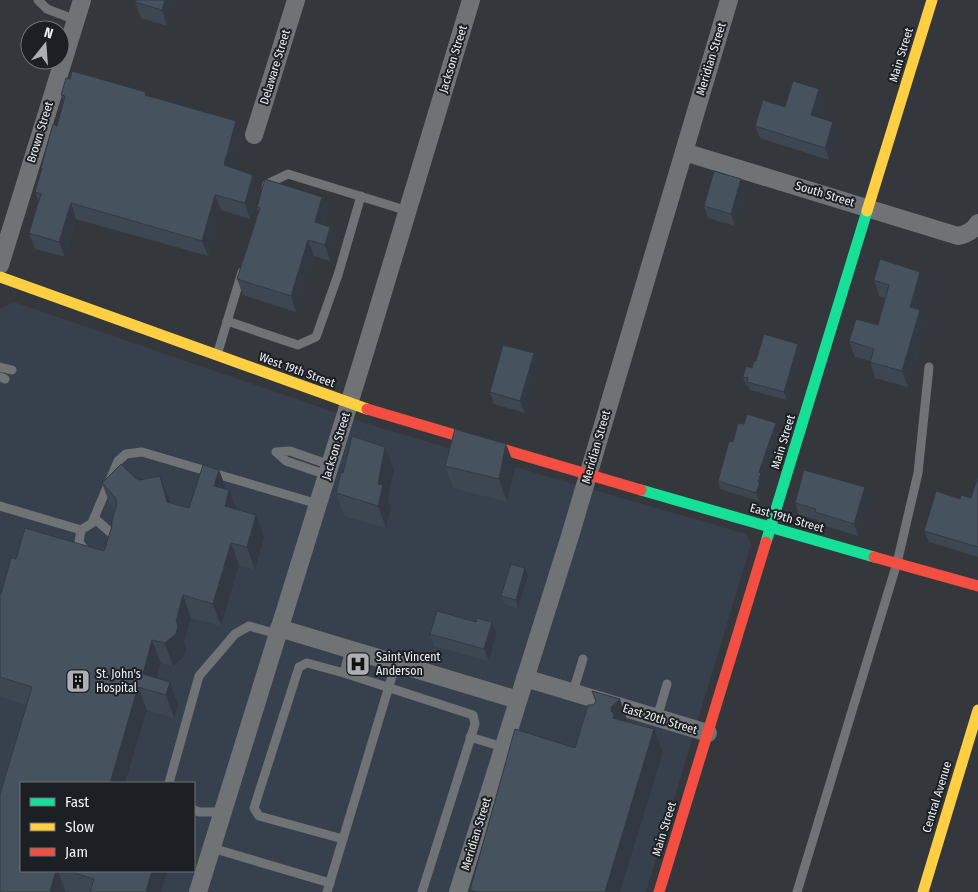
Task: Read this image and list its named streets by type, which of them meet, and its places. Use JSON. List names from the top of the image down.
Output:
{
  "streets": {
    "street": [
      "Main Street",
      "Jackson Street",
      "Meridian Street",
      "Delaware Street",
      "Brown Street",
      "South Street",
      "West 19th Street",
      "East 19th Street",
      "East 20th Street",
      "Central Avenue"
    ]
  },
  "crossings": [
    ["Main Street", "South Street"],
    ["Main Street", "East 19th Street"],
    ["Main Street", "East 20th Street"],
    ["Jackson Street", "West 19th Street"],
    ["Meridian Street", "South Street"],
    ["Meridian Street", "West 19th Street"],
    ["Meridian Street", "East 19th Street"],
    ["Meridian Street", "East 20th Street"],
    ["West 19th Street", "East 19th Street"]
  ],
  "places": {
    "hospital": ["Saint Vincent Anderson"],
    "building": ["St. John's Hospital"]
  },
  "legend": ["Fast", "Slow", "Jam"],
  "north": "top"
}
